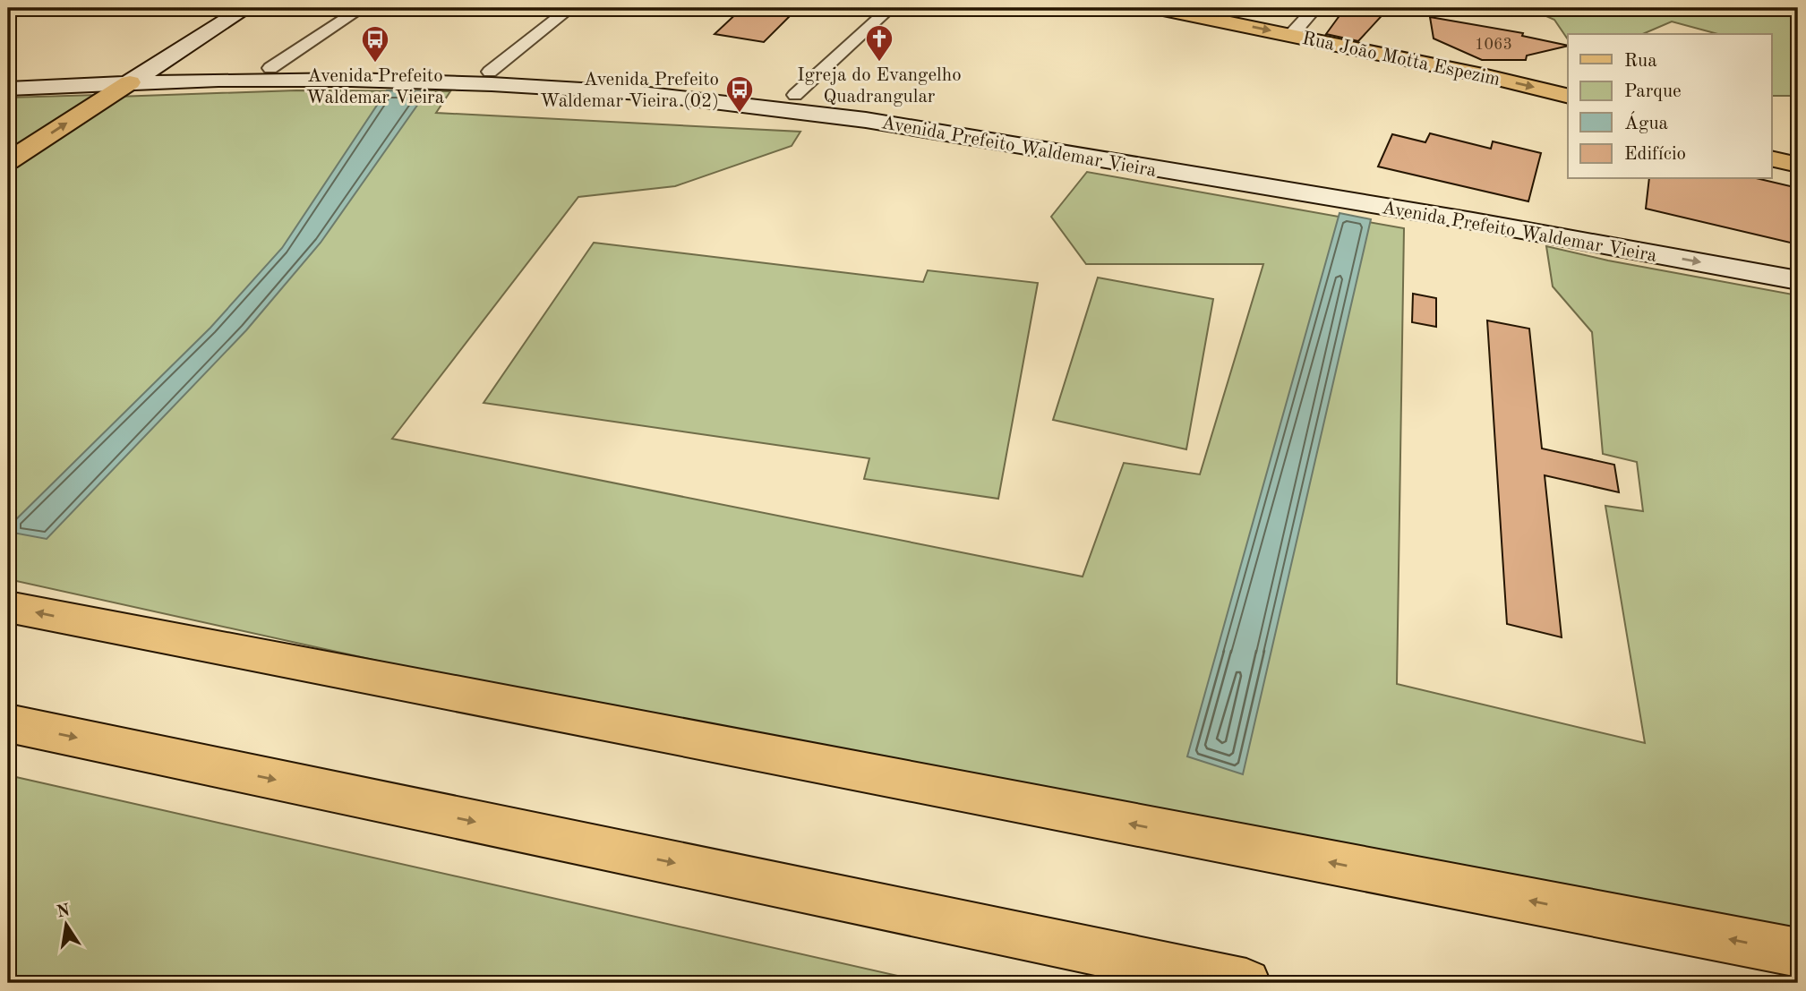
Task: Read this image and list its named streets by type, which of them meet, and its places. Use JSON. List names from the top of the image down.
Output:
{
  "streets": {
    "main road": ["Rua João Motta Espezim", "Avenida Prefeito Waldemar Vieira"]
  },
  "one_way": ["Rua João Motta Espezim"],
  "places": {
    "church": ["Igreja do Evangelho Quadrangular"],
    "bus stop": ["Avenida Prefeito Waldemar Vieira", "Avenida Prefeito Waldemar Vieira (02)"]
  },
  "house_numbers": ["1063"],
  "legend": [
    "Rua",
    "Parque",
    "Água",
    "Edifício"
  ],
  "north": "top"
}
